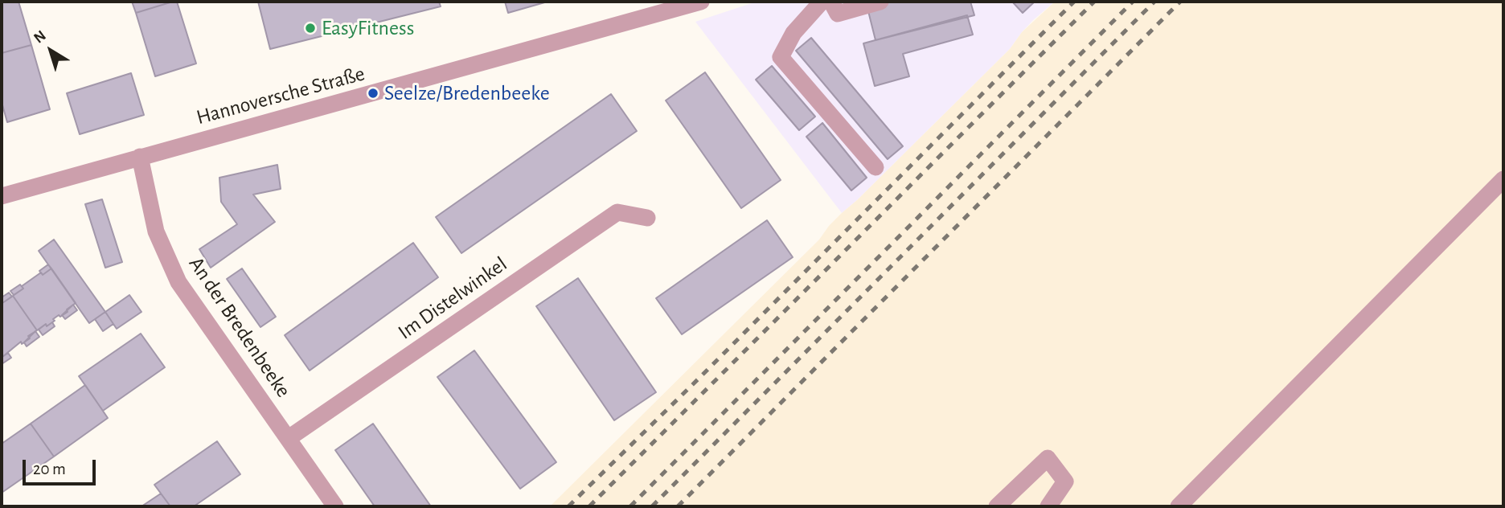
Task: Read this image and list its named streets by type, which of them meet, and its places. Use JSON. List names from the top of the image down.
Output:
{
  "streets": {
    "street": ["Hannoversche Straße", "Im Distelwinkel", "An der Bredenbeeke"]
  },
  "crossings": [
    ["Hannoversche Straße", "An der Bredenbeeke"],
    ["Im Distelwinkel", "An der Bredenbeeke"]
  ],
  "places": ["EasyFitness", "Seelze/Bredenbeeke"],
  "scale_bar": "20 m",
  "north": "top left"
}
